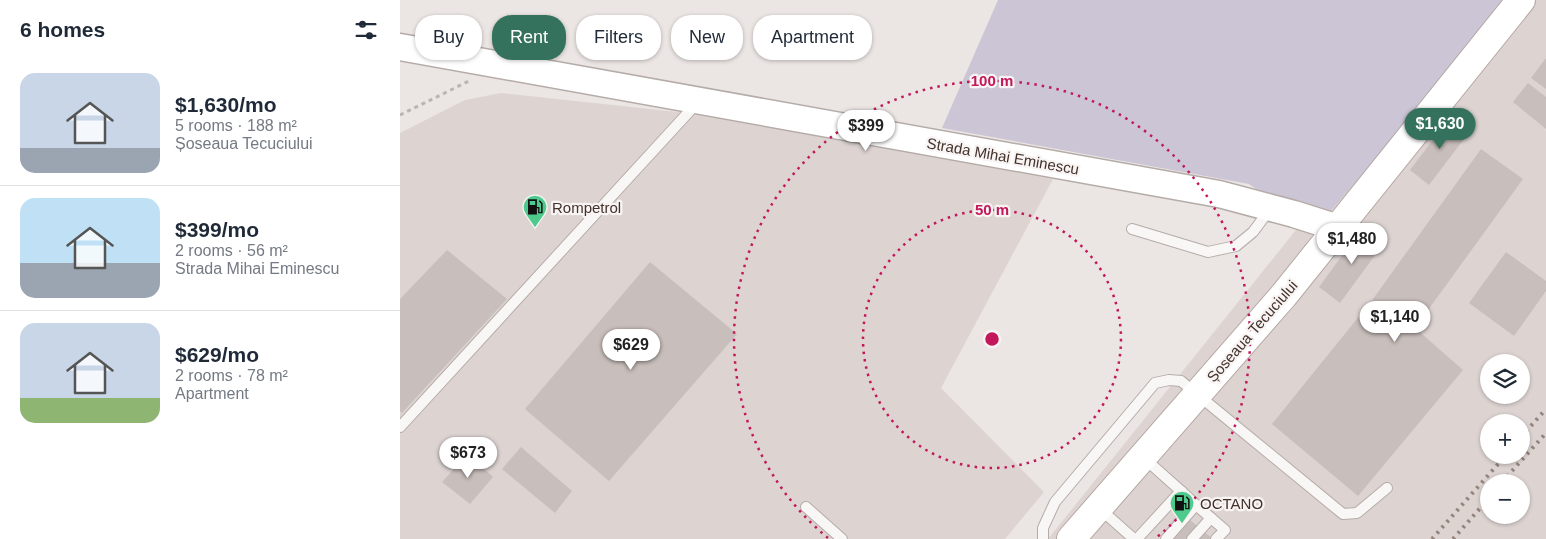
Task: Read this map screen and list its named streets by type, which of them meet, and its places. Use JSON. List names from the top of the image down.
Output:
{
  "streets": {
    "main road": ["Strada Mihai Eminescu", "Șoseaua Tecuciului"]
  },
  "crossings": [
    ["Strada Mihai Eminescu", "Șoseaua Tecuciului"]
  ],
  "places": {
    "fuel station": ["Rompetrol", "OCTANO"]
  },
  "page": {
    "heading": "6 homes",
    "chip": [
      "Buy",
      "Rent",
      "Filters",
      "New",
      "Apartment"
    ],
    "list": [
      {
        "name": "$1,630/mo",
        "note": "5 rooms · 188 m² · Șoseaua Tecuciului"
      },
      {
        "name": "$399/mo",
        "note": "2 rooms · 56 m² · Strada Mihai Eminescu"
      },
      {
        "name": "$629/mo",
        "note": "2 rooms · 78 m² · Apartment"
      }
    ],
    "price": [
      "$1,630",
      "$399",
      "$1,480",
      "$1,140",
      "$629",
      "$673"
    ],
    "map_buttons": ["+", "−"]
  },
  "rings": ["100 m", "50 m"]
}
